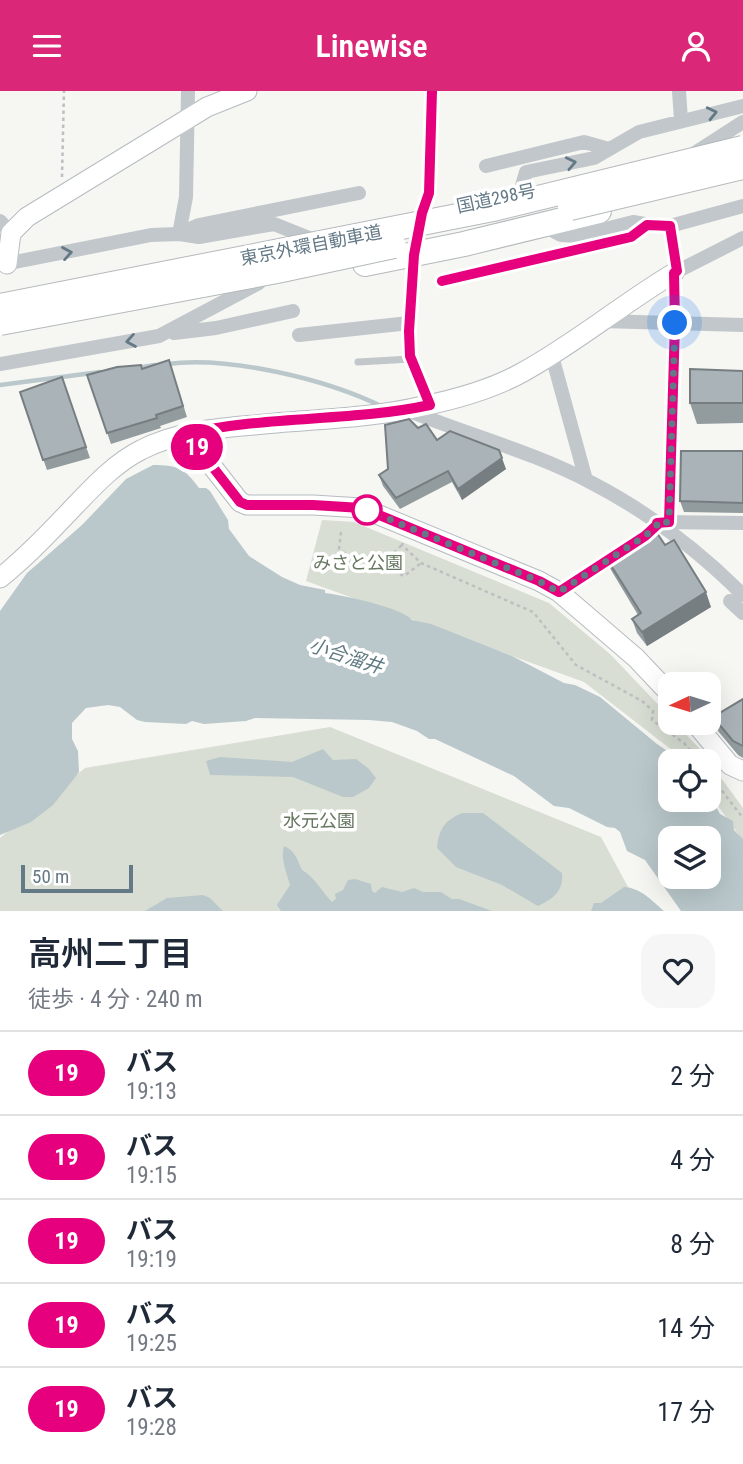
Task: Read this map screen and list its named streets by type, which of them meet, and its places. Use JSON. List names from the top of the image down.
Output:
{
  "streets": {
    "highway": ["国道298号", "東京外環自動車道"]
  },
  "water": ["小合溜井"],
  "parks": ["みさと公園", "水元公園"],
  "lines": ["bus line 19"],
  "scale_bar": "50 m",
  "north": "left",
  "page": {
    "header": "Linewise",
    "on_map": "19",
    "scale": "50 m",
    "heading": ["高州二丁目", "徒歩 · 4 分 · 240 m"],
    "list": [
      {
        "mark": "19",
        "name": "バス",
        "note": "19:13",
        "value": "2 分"
      },
      {
        "mark": "19",
        "name": "バス",
        "note": "19:15",
        "value": "4 分"
      },
      {
        "mark": "19",
        "name": "バス",
        "note": "19:19",
        "value": "8 分"
      },
      {
        "mark": "19",
        "name": "バス",
        "note": "19:25",
        "value": "14 分"
      },
      {
        "mark": "19",
        "name": "バス",
        "note": "19:28",
        "value": "17 分"
      }
    ]
  }
}
